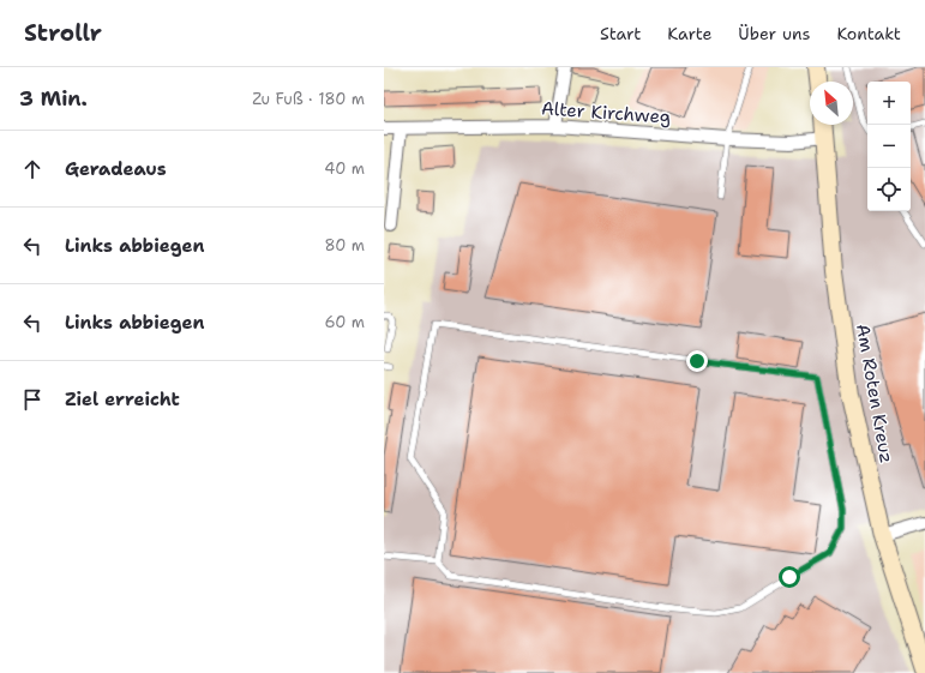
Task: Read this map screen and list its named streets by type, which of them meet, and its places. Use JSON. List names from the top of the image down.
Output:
{
  "streets": {
    "street": ["Alter Kirchweg", "Am Roten Kreuz"]
  },
  "crossings": [
    ["Alter Kirchweg", "Am Roten Kreuz"]
  ],
  "north": "top left",
  "page": {
    "header": "Strollr",
    "nav": [
      "Start",
      "Karte",
      "Über uns",
      "Kontakt"
    ],
    "heading": ["3 Min.", "Zu Fuß · 180 m"],
    "map_buttons": ["+", "−"],
    "list": [
      ["Geradeaus", "40 m"],
      ["Links abbiegen", "80 m"],
      ["Links abbiegen", "60 m"],
      "Ziel erreicht"
    ]
  }
}
